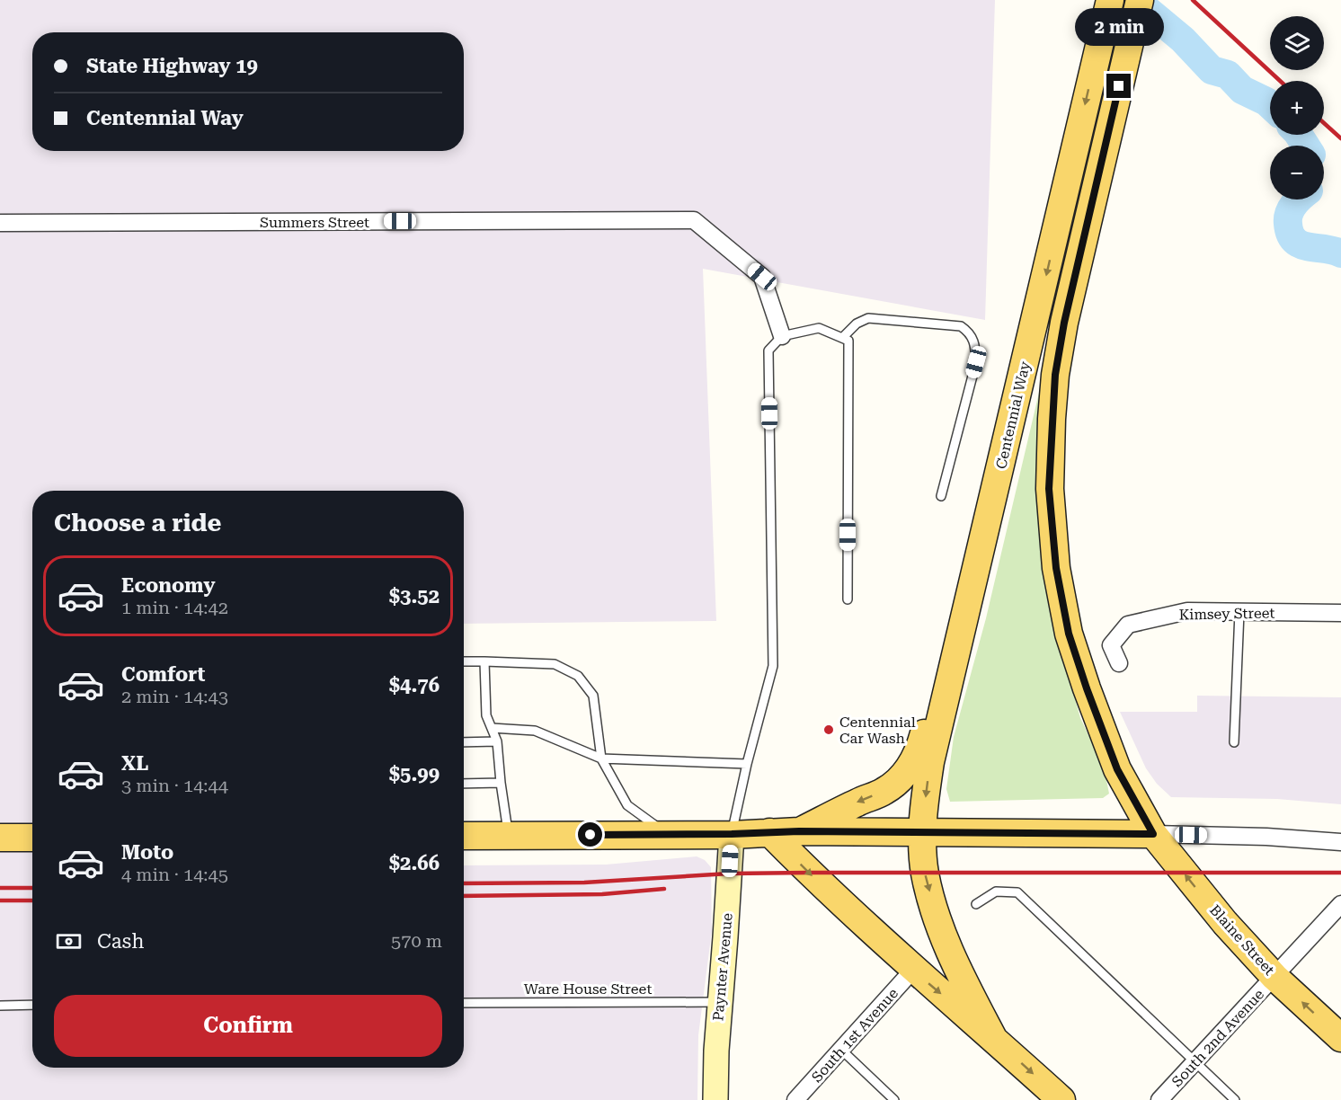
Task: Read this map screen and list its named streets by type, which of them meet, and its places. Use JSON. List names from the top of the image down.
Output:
{
  "streets": {
    "main road": ["Centennial Way", "Blaine Street"],
    "street": [
      "Summers Street",
      "Kimsey Street",
      "Paynter Avenue",
      "South 1st Avenue",
      "South 2nd Avenue"
    ],
    "lane": ["Ware House Street"]
  },
  "crossings": [
    ["Blaine Street", "South 2nd Avenue"],
    ["Paynter Avenue", "Ware House Street"]
  ],
  "one_way": ["Blaine Street"],
  "places": ["Centennial Car Wash"],
  "page": {
    "bubble": "2 min",
    "map_buttons": ["+", "−"],
    "banner": ["State Highway 19", "Centennial Way"],
    "heading": "Choose a ride",
    "list": [
      {
        "name": "Economy",
        "note": "1 min · 14:42",
        "value": "$3.52"
      },
      {
        "name": "Comfort",
        "note": "2 min · 14:43",
        "value": "$4.76"
      },
      {
        "name": "XL",
        "note": "3 min · 14:44",
        "value": "$5.99"
      },
      {
        "name": "Moto",
        "note": "4 min · 14:45",
        "value": "$2.66"
      }
    ],
    "pay": ["Cash", "570 m"],
    "buttons": "Confirm"
  }
}
